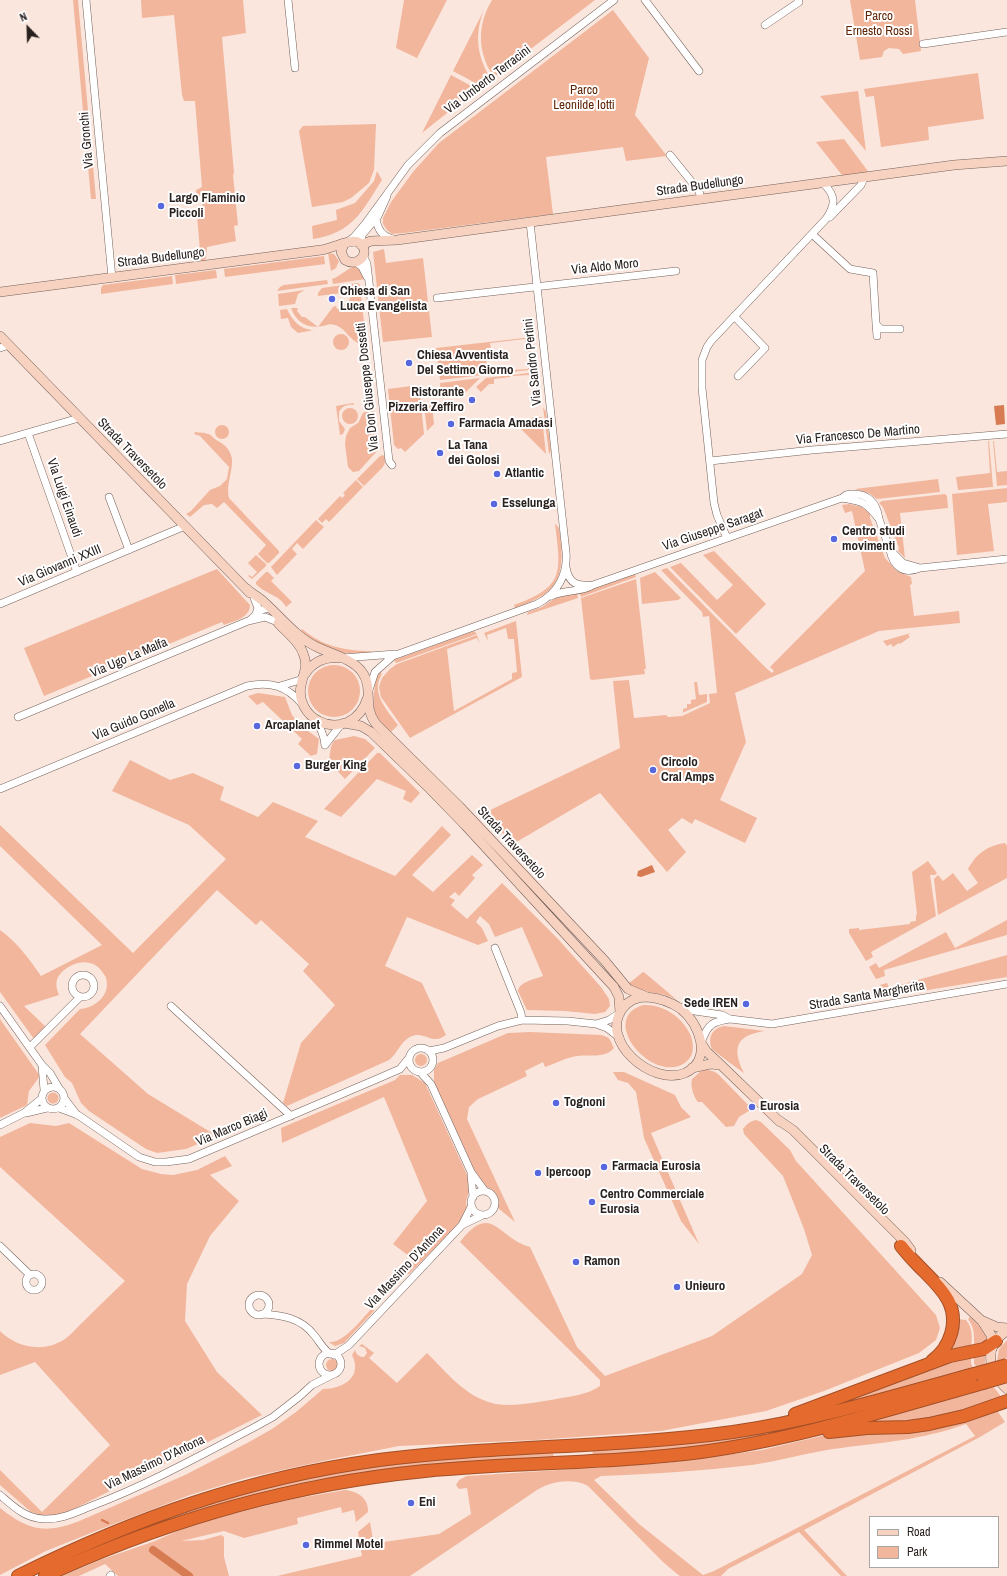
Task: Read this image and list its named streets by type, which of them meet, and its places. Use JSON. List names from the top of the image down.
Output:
{
  "streets": {
    "main road": ["Strada Budellungo", "Strada Traversetolo"],
    "street": [
      "Via Umberto Terracini",
      "Via Gronchi",
      "Via Aldo Moro",
      "Via Sandro Pertini",
      "Via Don Giuseppe Dossetti",
      "Via Francesco De Martino",
      "Via Luigi Einaudi",
      "Via Giuseppe Saragat",
      "Via Giovanni XXIII",
      "Via Ugo La Malfa",
      "Via Guido Gonella",
      "Strada Santa Margherita",
      "Via Marco Biagi",
      "Via Massimo D'Antona"
    ]
  },
  "crossings": [
    ["Via Umberto Terracini", "Strada Budellungo"],
    ["Via Umberto Terracini", "Via Don Giuseppe Dossetti"],
    ["Via Gronchi", "Strada Budellungo"],
    ["Strada Budellungo", "Via Sandro Pertini"],
    ["Strada Budellungo", "Via Don Giuseppe Dossetti"],
    ["Via Aldo Moro", "Via Sandro Pertini"],
    ["Via Sandro Pertini", "Strada Traversetolo"],
    ["Via Sandro Pertini", "Via Giuseppe Saragat"],
    ["Via Sandro Pertini", "Via Guido Gonella"],
    ["Strada Traversetolo", "Via Giovanni XXIII"],
    ["Strada Traversetolo", "Via Ugo La Malfa"],
    ["Strada Traversetolo", "Via Guido Gonella"],
    ["Strada Traversetolo", "Strada Santa Margherita"],
    ["Via Luigi Einaudi", "Via Giovanni XXIII"]
  ],
  "parks": ["Parco Ernesto Rossi", "Parco Leonilde Iotti"],
  "places": [
    "Largo Flaminio Piccoli",
    "Chiesa di San Luca Evangelista",
    "Chiesa Avventista Del Settimo Giorno",
    "Ristorante Pizzeria Zeffiro",
    "Farmacia Amadasi",
    "La Tana dei Golosi",
    "Atlantic",
    "Esselunga",
    "Centro studi movimenti",
    "Arcaplanet",
    "Burger King",
    "Circolo Cral Amps",
    "Sede IREN",
    "Tognoni",
    "Eurosia",
    "Farmacia Eurosia",
    "Ipercoop",
    "Centro Commerciale Eurosia",
    "Ramon",
    "Unieuro",
    "Eni",
    "Rimmel Motel"
  ],
  "legend": ["Road", "Park"],
  "north": "top left"
}
